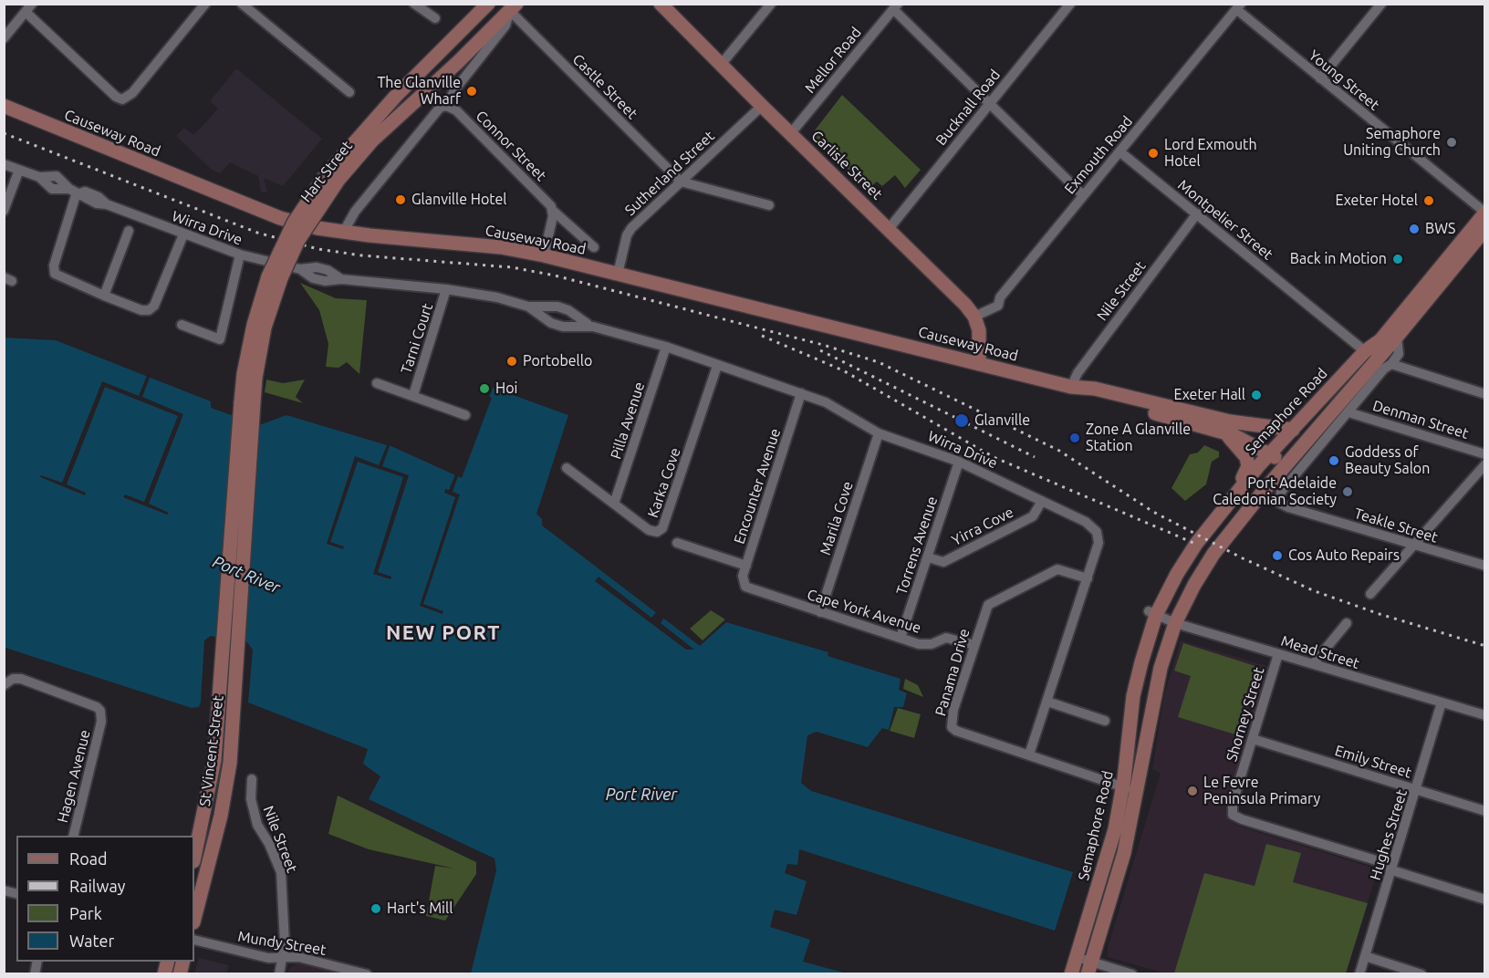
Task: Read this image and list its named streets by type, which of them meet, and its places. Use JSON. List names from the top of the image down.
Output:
{
  "streets": {
    "main road": [
      "Causeway Road",
      "Carlisle Street",
      "Hart Street",
      "Semaphore Road",
      "St Vincent Street"
    ],
    "street": [
      "Mellor Road",
      "Young Street",
      "Castle Street",
      "Bucknall Road",
      "Connor Street",
      "Exmouth Road",
      "Sutherland Street",
      "Montpelier Street",
      "Wirra Drive",
      "Nile Street",
      "Tarni Court",
      "Denman Street",
      "Pilla Avenue",
      "Karka Cove",
      "Encounter Avenue",
      "Marila Cove",
      "Teakle Street",
      "Yirra Cove",
      "Torrens Avenue",
      "Cape York Avenue",
      "Mead Street",
      "Panama Drive",
      "Shorney Street",
      "Emily Street",
      "Hagen Avenue",
      "Hughes Street",
      "Mundy Street"
    ]
  },
  "crossings": [
    ["Mellor Road", "Carlisle Street"],
    ["Young Street", "Exmouth Road"],
    ["Young Street", "Semaphore Road"],
    ["Castle Street", "Hart Street"],
    ["Castle Street", "Sutherland Street"],
    ["Bucknall Road", "Carlisle Street"],
    ["Causeway Road", "Sutherland Street"],
    ["Causeway Road", "Nile Street"],
    ["Causeway Road", "Semaphore Road"],
    ["Exmouth Road", "Carlisle Street"],
    ["Exmouth Road", "Montpelier Street"],
    ["Carlisle Street", "Sutherland Street"],
    ["Hart Street", "St Vincent Street"],
    ["Montpelier Street", "Nile Street"],
    ["Montpelier Street", "Semaphore Road"],
    ["Wirra Drive", "Tarni Court"],
    ["Wirra Drive", "Pilla Avenue"],
    ["Wirra Drive", "Karka Cove"],
    ["Wirra Drive", "Encounter Avenue"],
    ["Wirra Drive", "Marila Cove"],
    ["Wirra Drive", "Yirra Cove"],
    ["Wirra Drive", "Torrens Avenue"],
    ["Wirra Drive", "Panama Drive"],
    ["Nile Street", "Mundy Street"],
    ["Semaphore Road", "Denman Street"],
    ["Semaphore Road", "Teakle Street"],
    ["Semaphore Road", "Mead Street"],
    ["Semaphore Road", "Panama Drive"],
    ["Pilla Avenue", "Karka Cove"],
    ["Encounter Avenue", "Cape York Avenue"],
    ["Marila Cove", "Cape York Avenue"],
    ["Yirra Cove", "Torrens Avenue"],
    ["Torrens Avenue", "Cape York Avenue"],
    ["Cape York Avenue", "Panama Drive"],
    ["Mead Street", "Shorney Street"],
    ["Mead Street", "Hughes Street"],
    ["Shorney Street", "Emily Street"],
    ["Shorney Street", "Hughes Street"],
    ["Emily Street", "Hughes Street"]
  ],
  "districts": ["NEW PORT"],
  "water": ["Port River"],
  "places": [
    "The Glanville Wharf",
    "Semaphore Uniting Church",
    "Lord Exmouth Hotel",
    "Glanville Hotel",
    "Exeter Hotel",
    "BWS",
    "Back in Motion",
    "Portobello",
    "Hoi",
    "Exeter Hall",
    "Glanville",
    "Zone A Glanville Station",
    "Goddess of Beauty Salon",
    "Port Adelaide Caledonian Society",
    "Cos Auto Repairs",
    "Le Fevre Peninsula Primary",
    "Hart's Mill"
  ],
  "legend": [
    "Road",
    "Railway",
    "Park",
    "Water"
  ]
}
